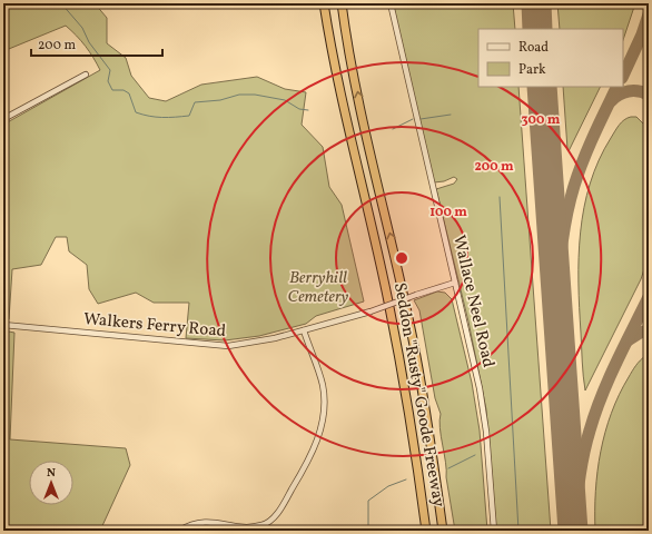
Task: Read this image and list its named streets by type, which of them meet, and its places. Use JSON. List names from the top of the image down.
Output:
{
  "streets": {
    "highway": ["Seddon \"Rusty\" Goode Freeway"],
    "street": ["Wallace Neel Road", "Walkers Ferry Road"]
  },
  "crossings": [
    ["Wallace Neel Road", "Walkers Ferry Road"]
  ],
  "parks": ["Berryhill Cemetery"],
  "legend": ["Road", "Park"],
  "scale_bar": "200 m",
  "north": "top",
  "rings": ["300 m", "200 m", "100 m"]
}
